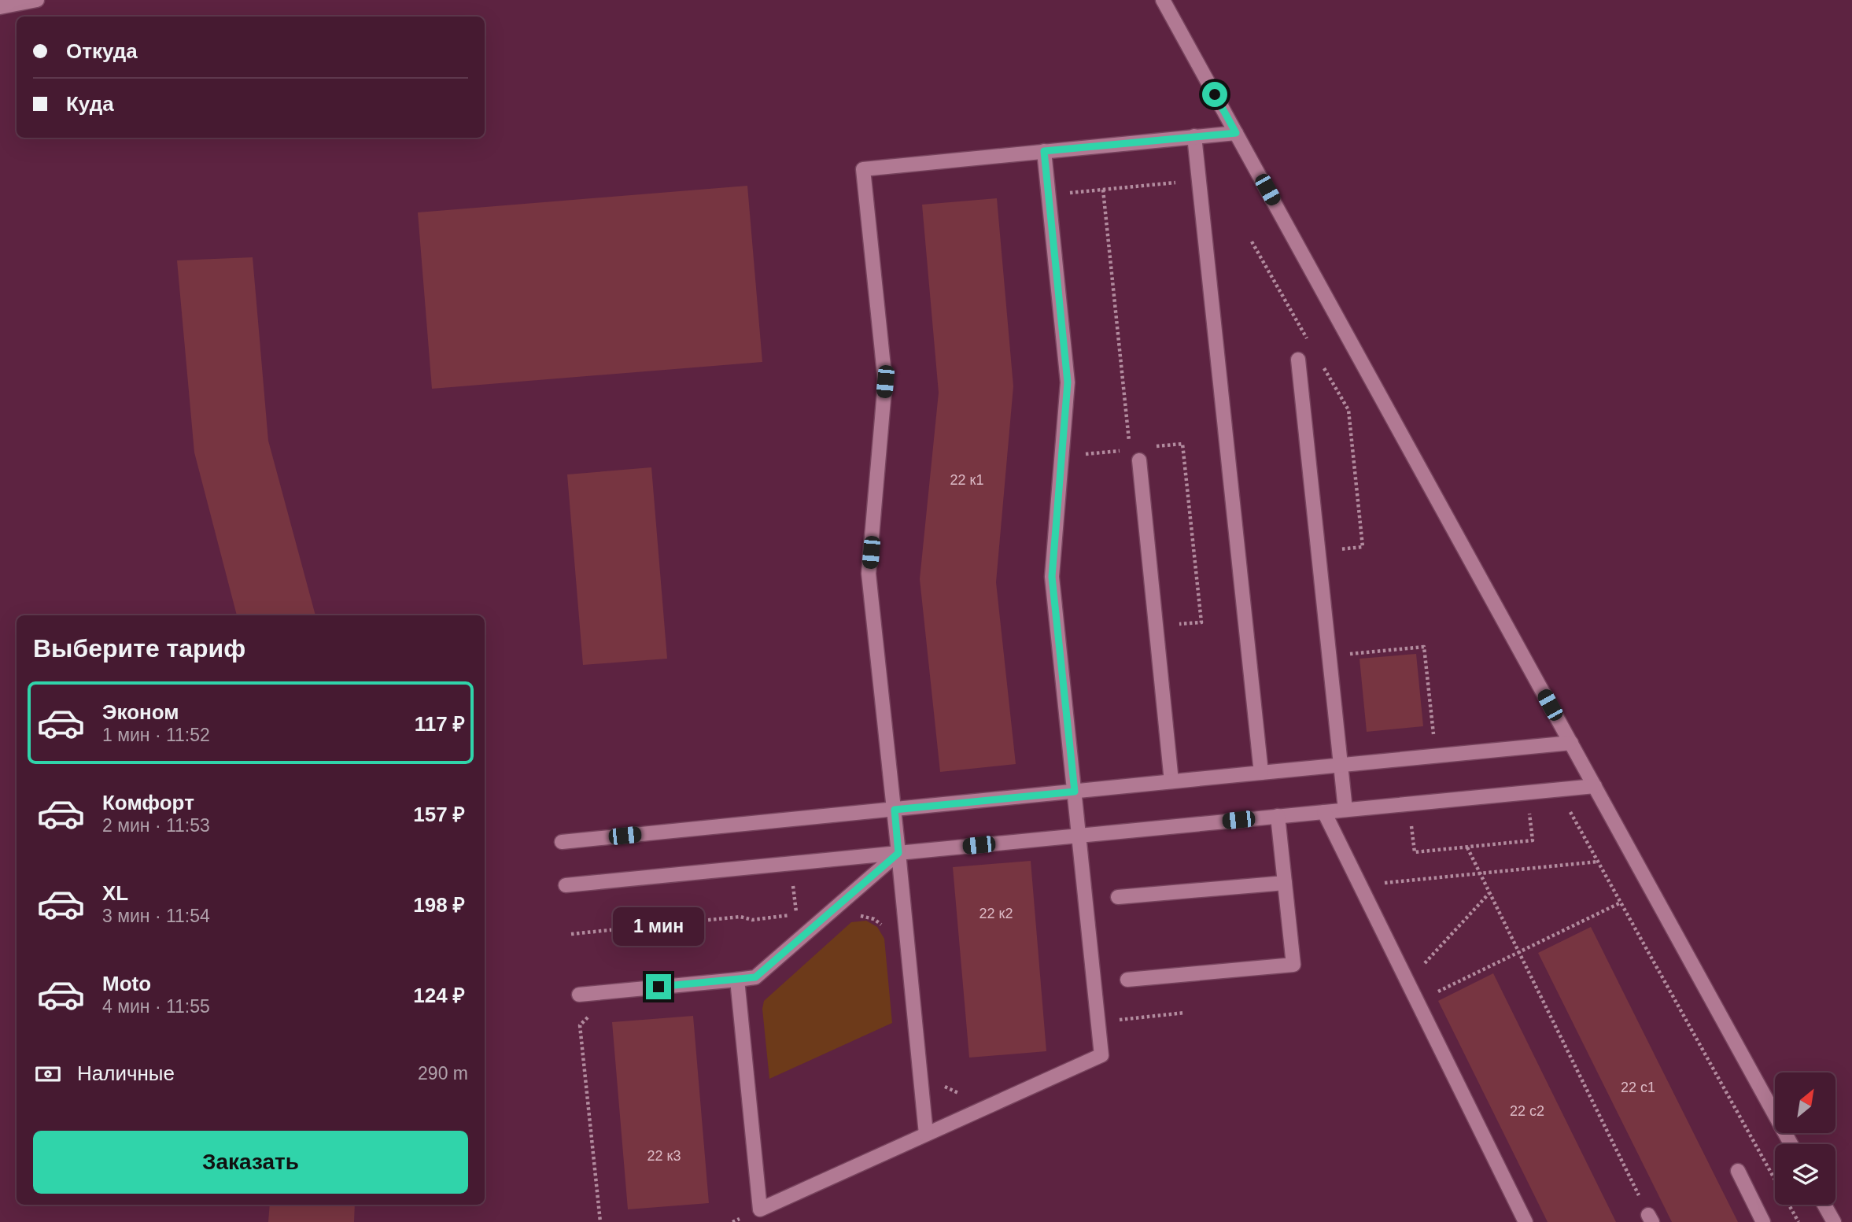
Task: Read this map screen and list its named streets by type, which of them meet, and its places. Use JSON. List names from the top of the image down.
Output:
{
  "house_numbers": [
    "22 к1",
    "22 к2",
    "22 с1",
    "22 с2",
    "22 к3"
  ],
  "north": "top right",
  "page": {
    "banner": ["Откуда", "Куда"],
    "heading": "Выберите тариф",
    "list": [
      {
        "name": "Эконом",
        "note": "1 мин · 11:52",
        "value": "117 ₽"
      },
      {
        "name": "Комфорт",
        "note": "2 мин · 11:53",
        "value": "157 ₽"
      },
      {
        "name": "XL",
        "note": "3 мин · 11:54",
        "value": "198 ₽"
      },
      {
        "name": "Moto",
        "note": "4 мин · 11:55",
        "value": "124 ₽"
      }
    ],
    "bubble": "1 мин",
    "pay": ["Наличные", "290 m"],
    "buttons": "Заказать"
  }
}
